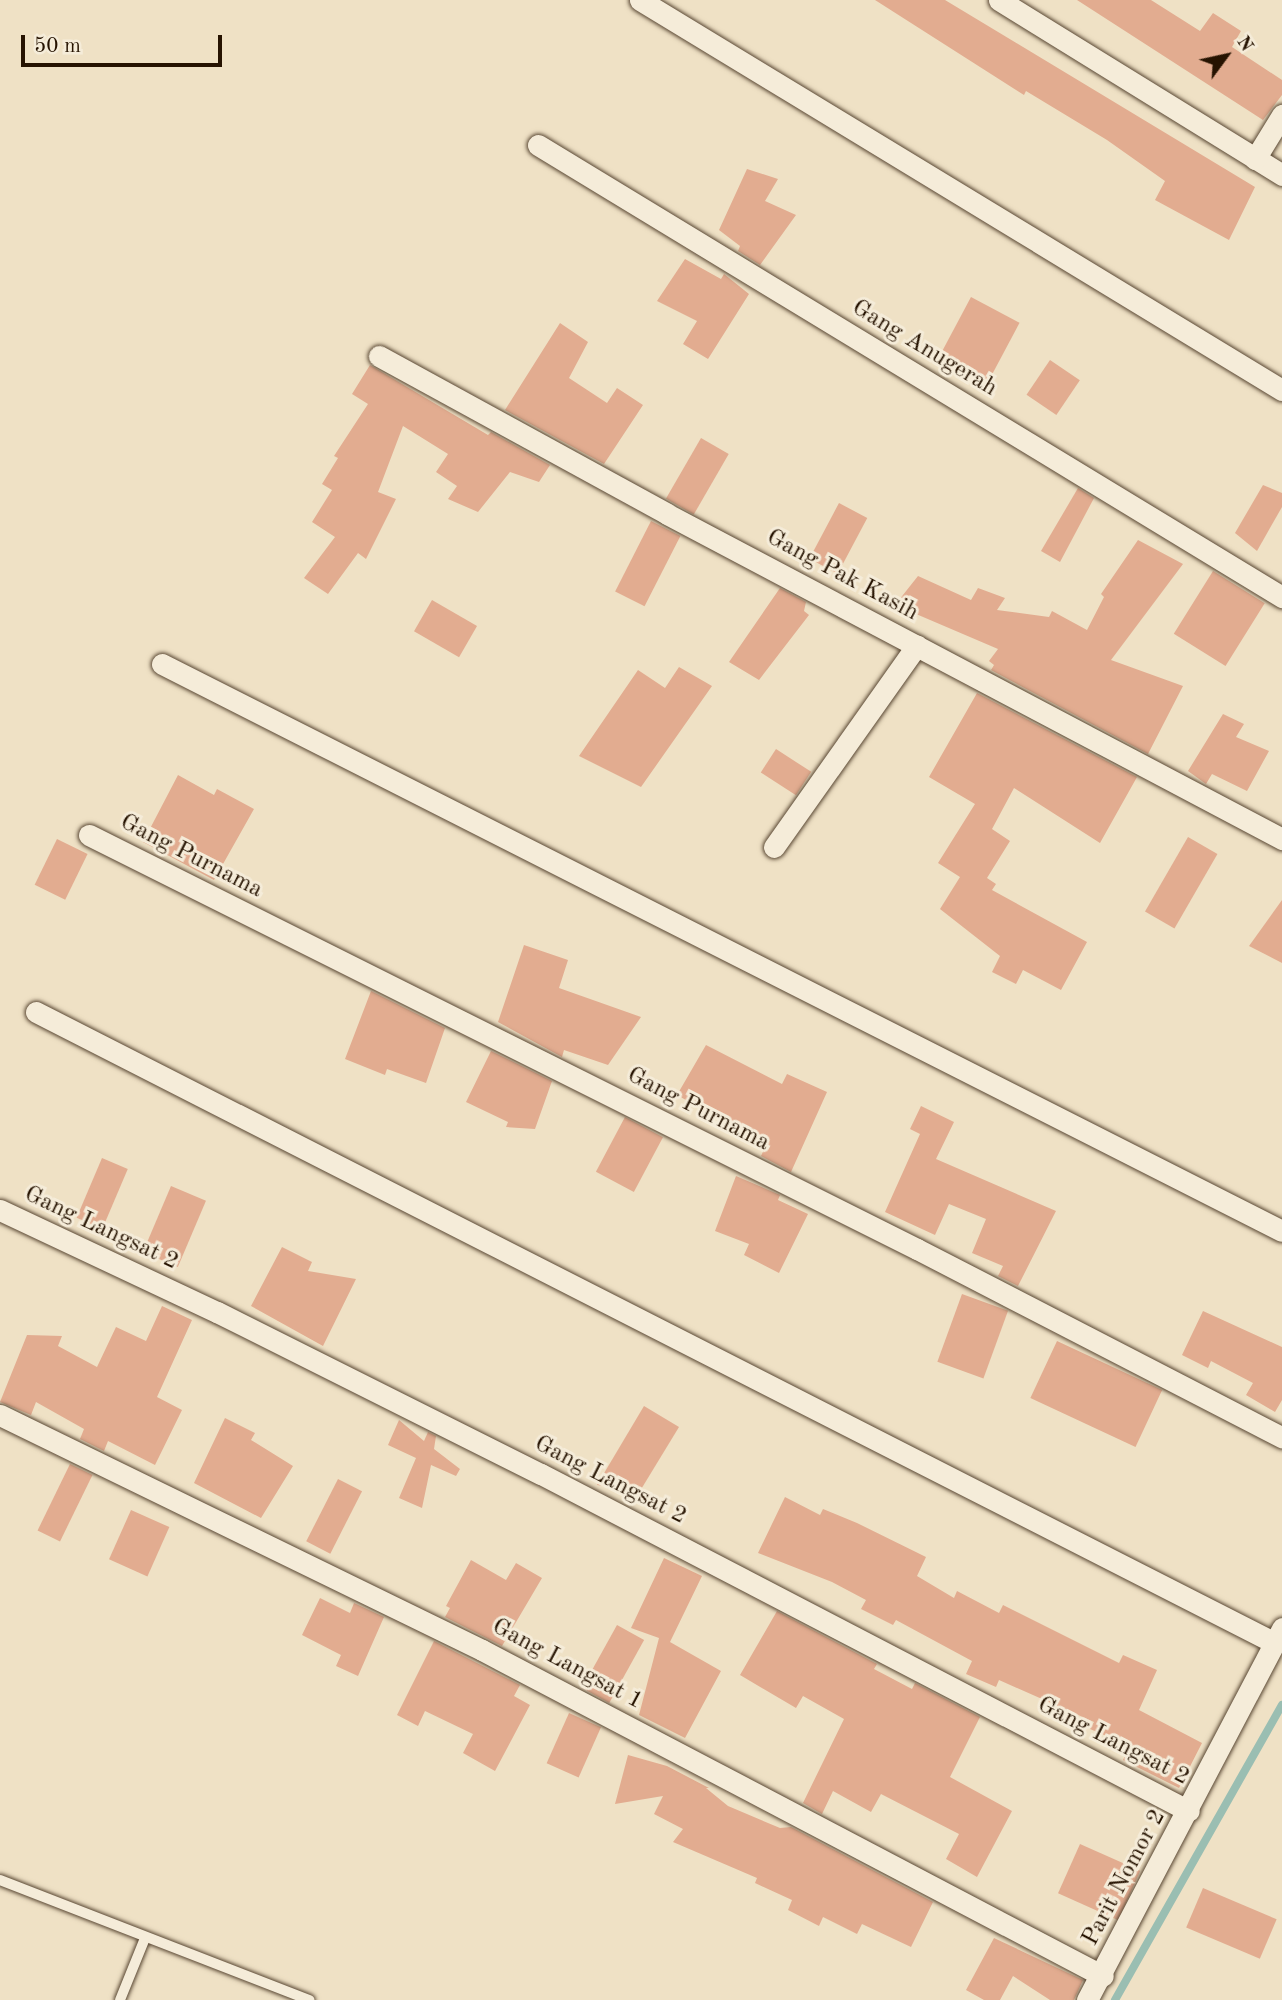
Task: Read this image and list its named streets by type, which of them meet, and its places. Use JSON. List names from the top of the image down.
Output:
{
  "streets": {
    "street": [
      "Gang Anugerah",
      "Gang Pak Kasih",
      "Gang Purnama",
      "Gang Langsat 2",
      "Gang Langsat 1",
      "Parit Nomor 2"
    ]
  },
  "crossings": [
    ["Gang Langsat 2", "Parit Nomor 2"],
    ["Gang Langsat 1", "Parit Nomor 2"]
  ],
  "scale_bar": "50 m",
  "north": "top right"
}
